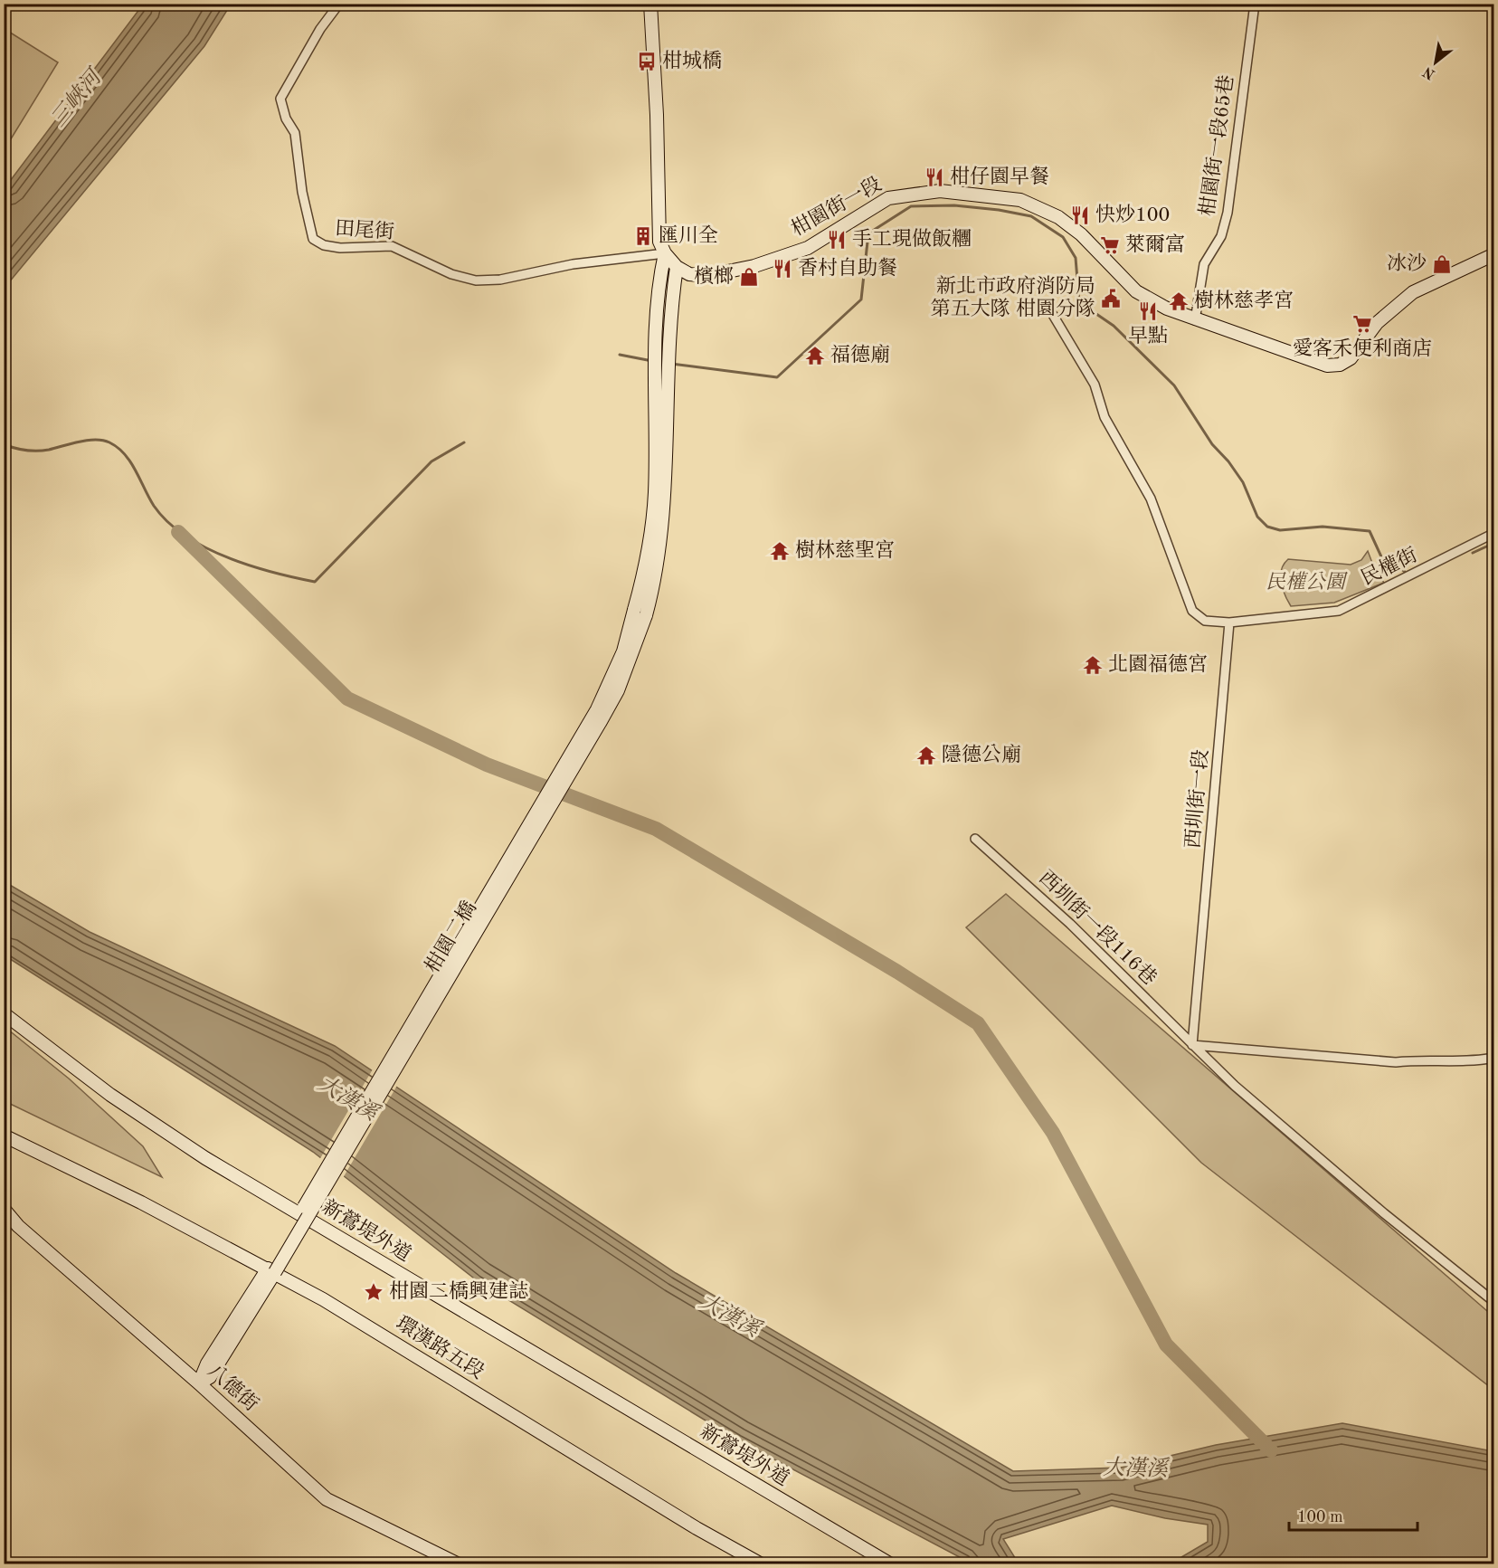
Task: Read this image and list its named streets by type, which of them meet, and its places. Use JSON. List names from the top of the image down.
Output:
{
  "streets": {
    "street": [
      "柑園街一段65巷",
      "柑園街一段",
      "田尾街",
      "民權街",
      "西圳街一段",
      "西圳街一段116巷",
      "柑園二橋",
      "新鶯堤外道",
      "環漢路五段",
      "八德街"
    ]
  },
  "crossings": [
    ["柑園街一段65巷", "柑園街一段"],
    ["民權街", "西圳街一段"],
    ["西圳街一段", "西圳街一段116巷"],
    ["柑園二橋", "環漢路五段"],
    ["柑園二橋", "八德街"]
  ],
  "water": ["三峽河", "大漢溪"],
  "parks": ["民權公園"],
  "places": {
    "bus stop": ["柑城橋"],
    "restaurant": [
      "柑仔園早餐",
      "快炒100",
      "手工現做飯糰",
      "香村自助餐",
      "早點"
    ],
    "building": ["匯川全"],
    "supermarket": ["萊爾富", "愛客禾便利商店"],
    "shop": ["冰沙", "檳榔"],
    "public building": ["新北市政府消防局 第五大隊 柑園分隊"],
    "temple": [
      "樹林慈孝宮",
      "福德廟",
      "樹林慈聖宮",
      "北園福德宮",
      "隱德公廟"
    ],
    "place": ["柑園二橋興建誌"]
  },
  "scale_bar": "100 m",
  "north": "bottom left"
}
